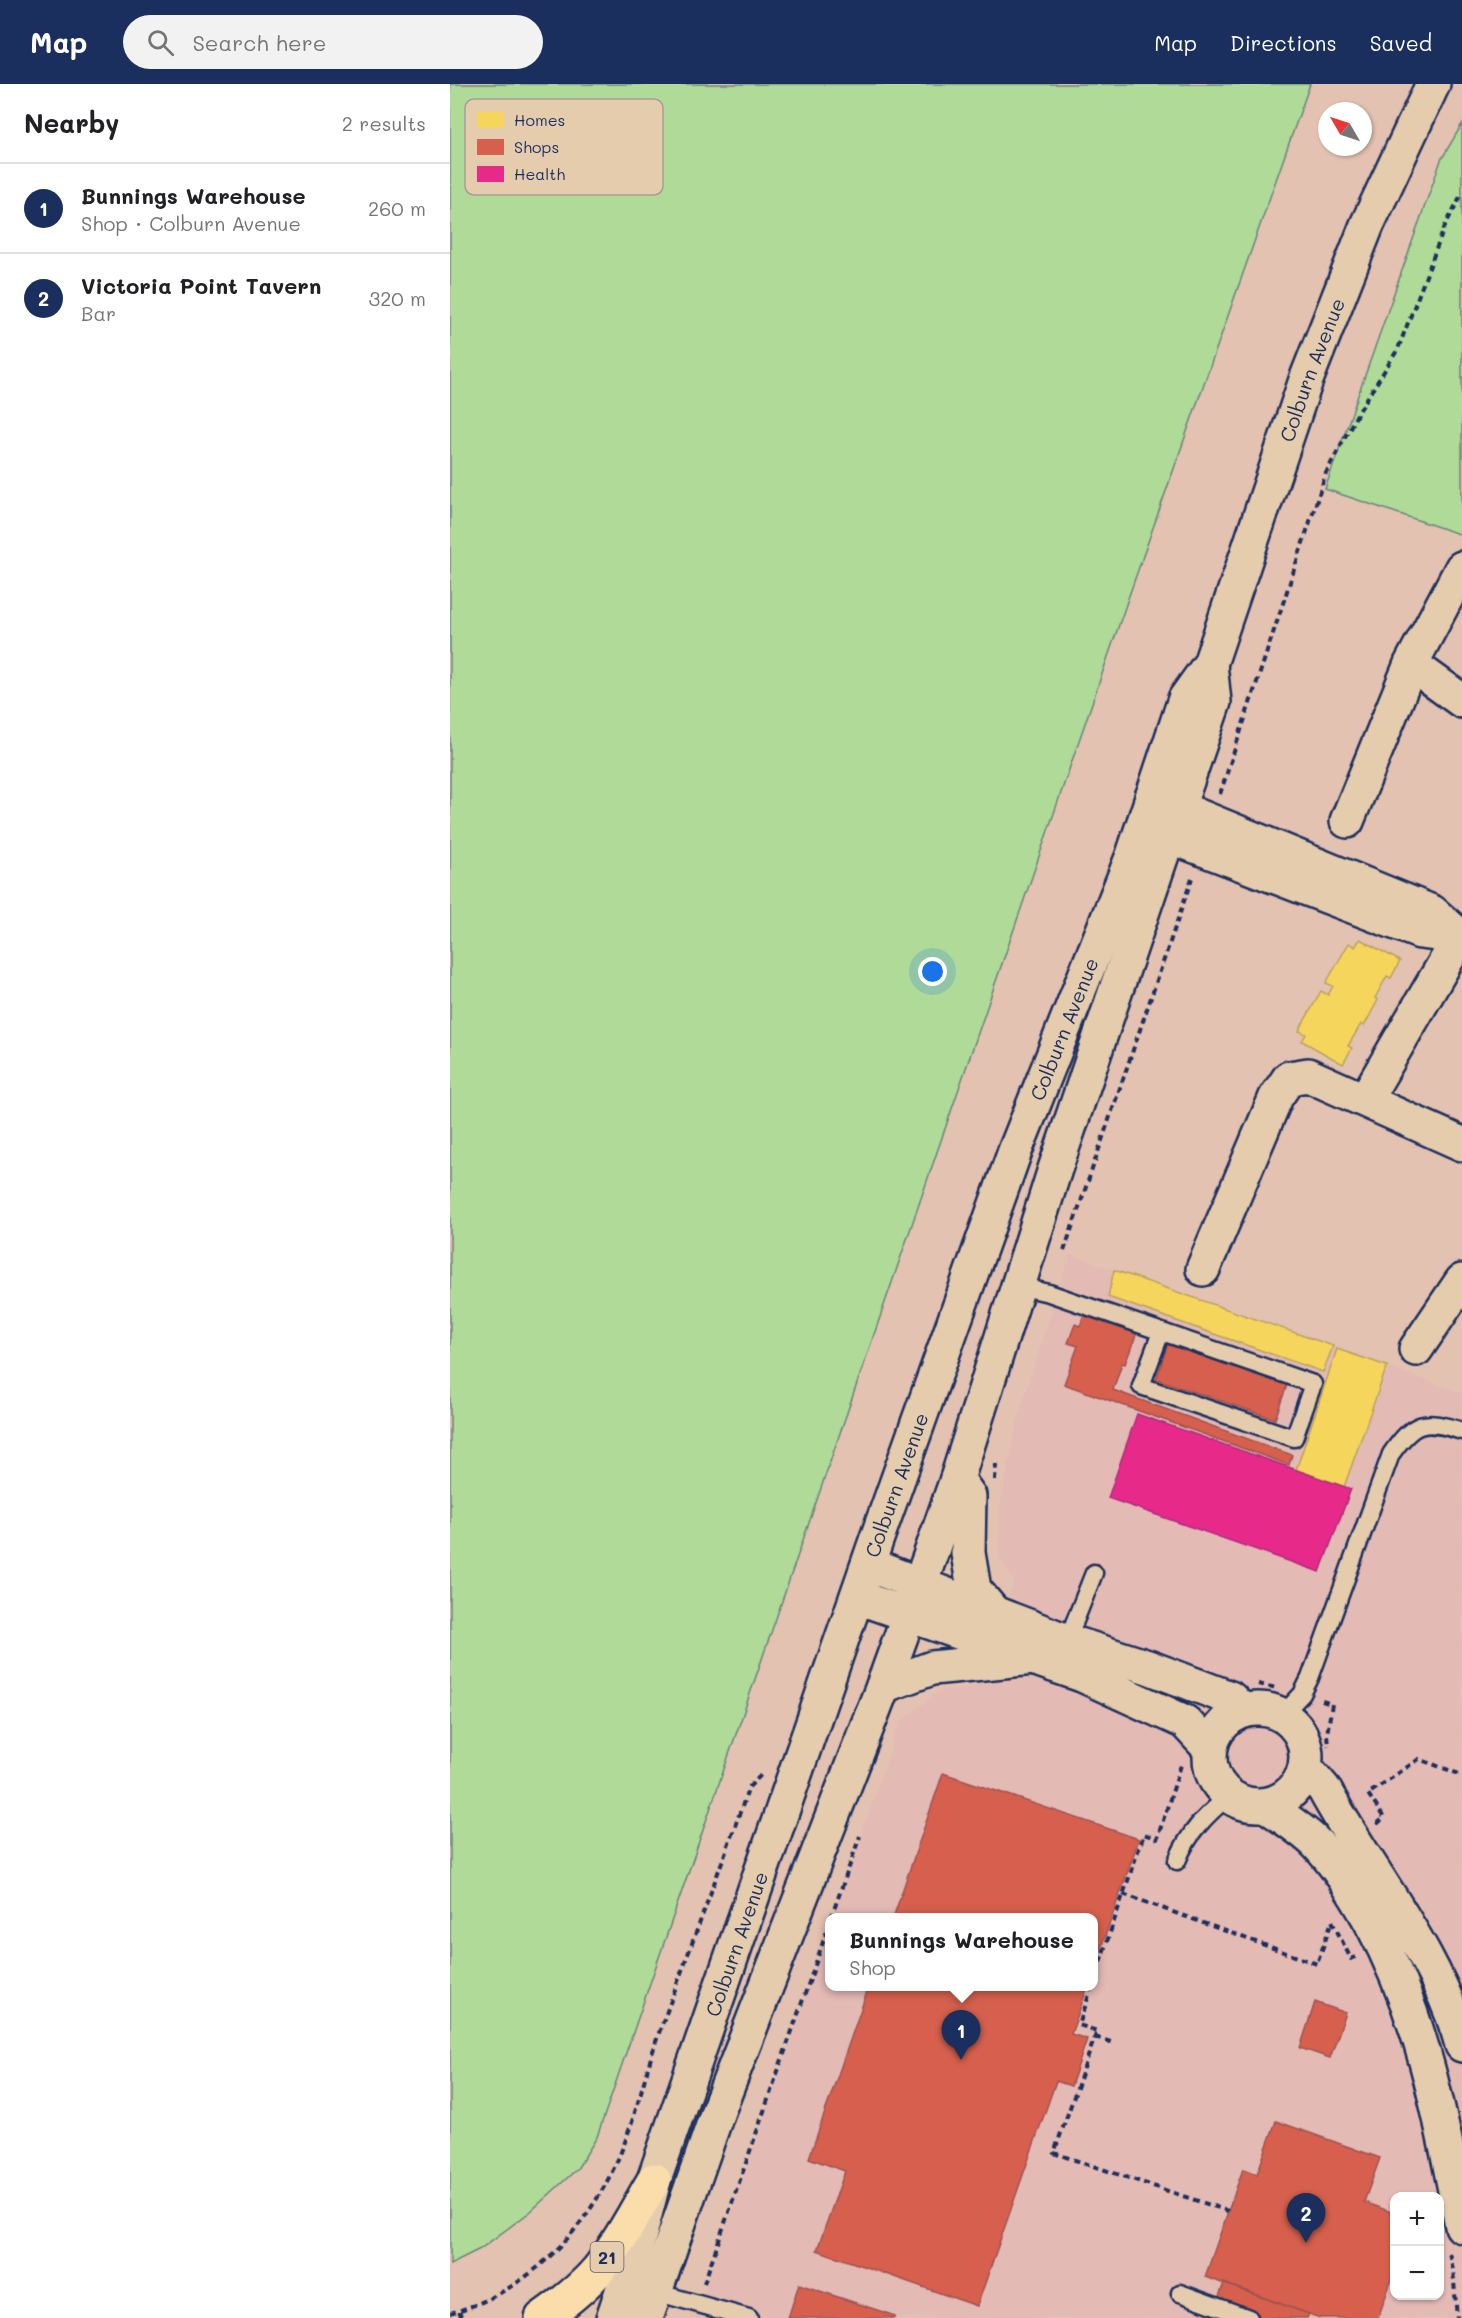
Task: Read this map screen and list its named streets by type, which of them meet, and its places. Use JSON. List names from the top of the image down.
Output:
{
  "streets": {
    "highway": ["21"],
    "main road": ["Colburn Avenue"]
  },
  "crossings": [
    ["Colburn Avenue", "21"]
  ],
  "legend": ["Homes", "Shops", "Health"],
  "north": "top left",
  "page": {
    "header": "Map",
    "search": "Search here",
    "nav": ["Map", "Directions", "Saved"],
    "heading": ["Nearby", "2 results"],
    "list": [
      {
        "mark": "1",
        "name": "Bunnings Warehouse",
        "note": "Shop · Colburn Avenue",
        "value": "260 m"
      },
      {
        "mark": "2",
        "name": "Victoria Point Tavern",
        "note": "Bar",
        "value": "320 m"
      }
    ],
    "popup": ["Bunnings Warehouse", "Shop"],
    "pins": ["1", "2"],
    "map_buttons": ["+", "−"]
  }
}
